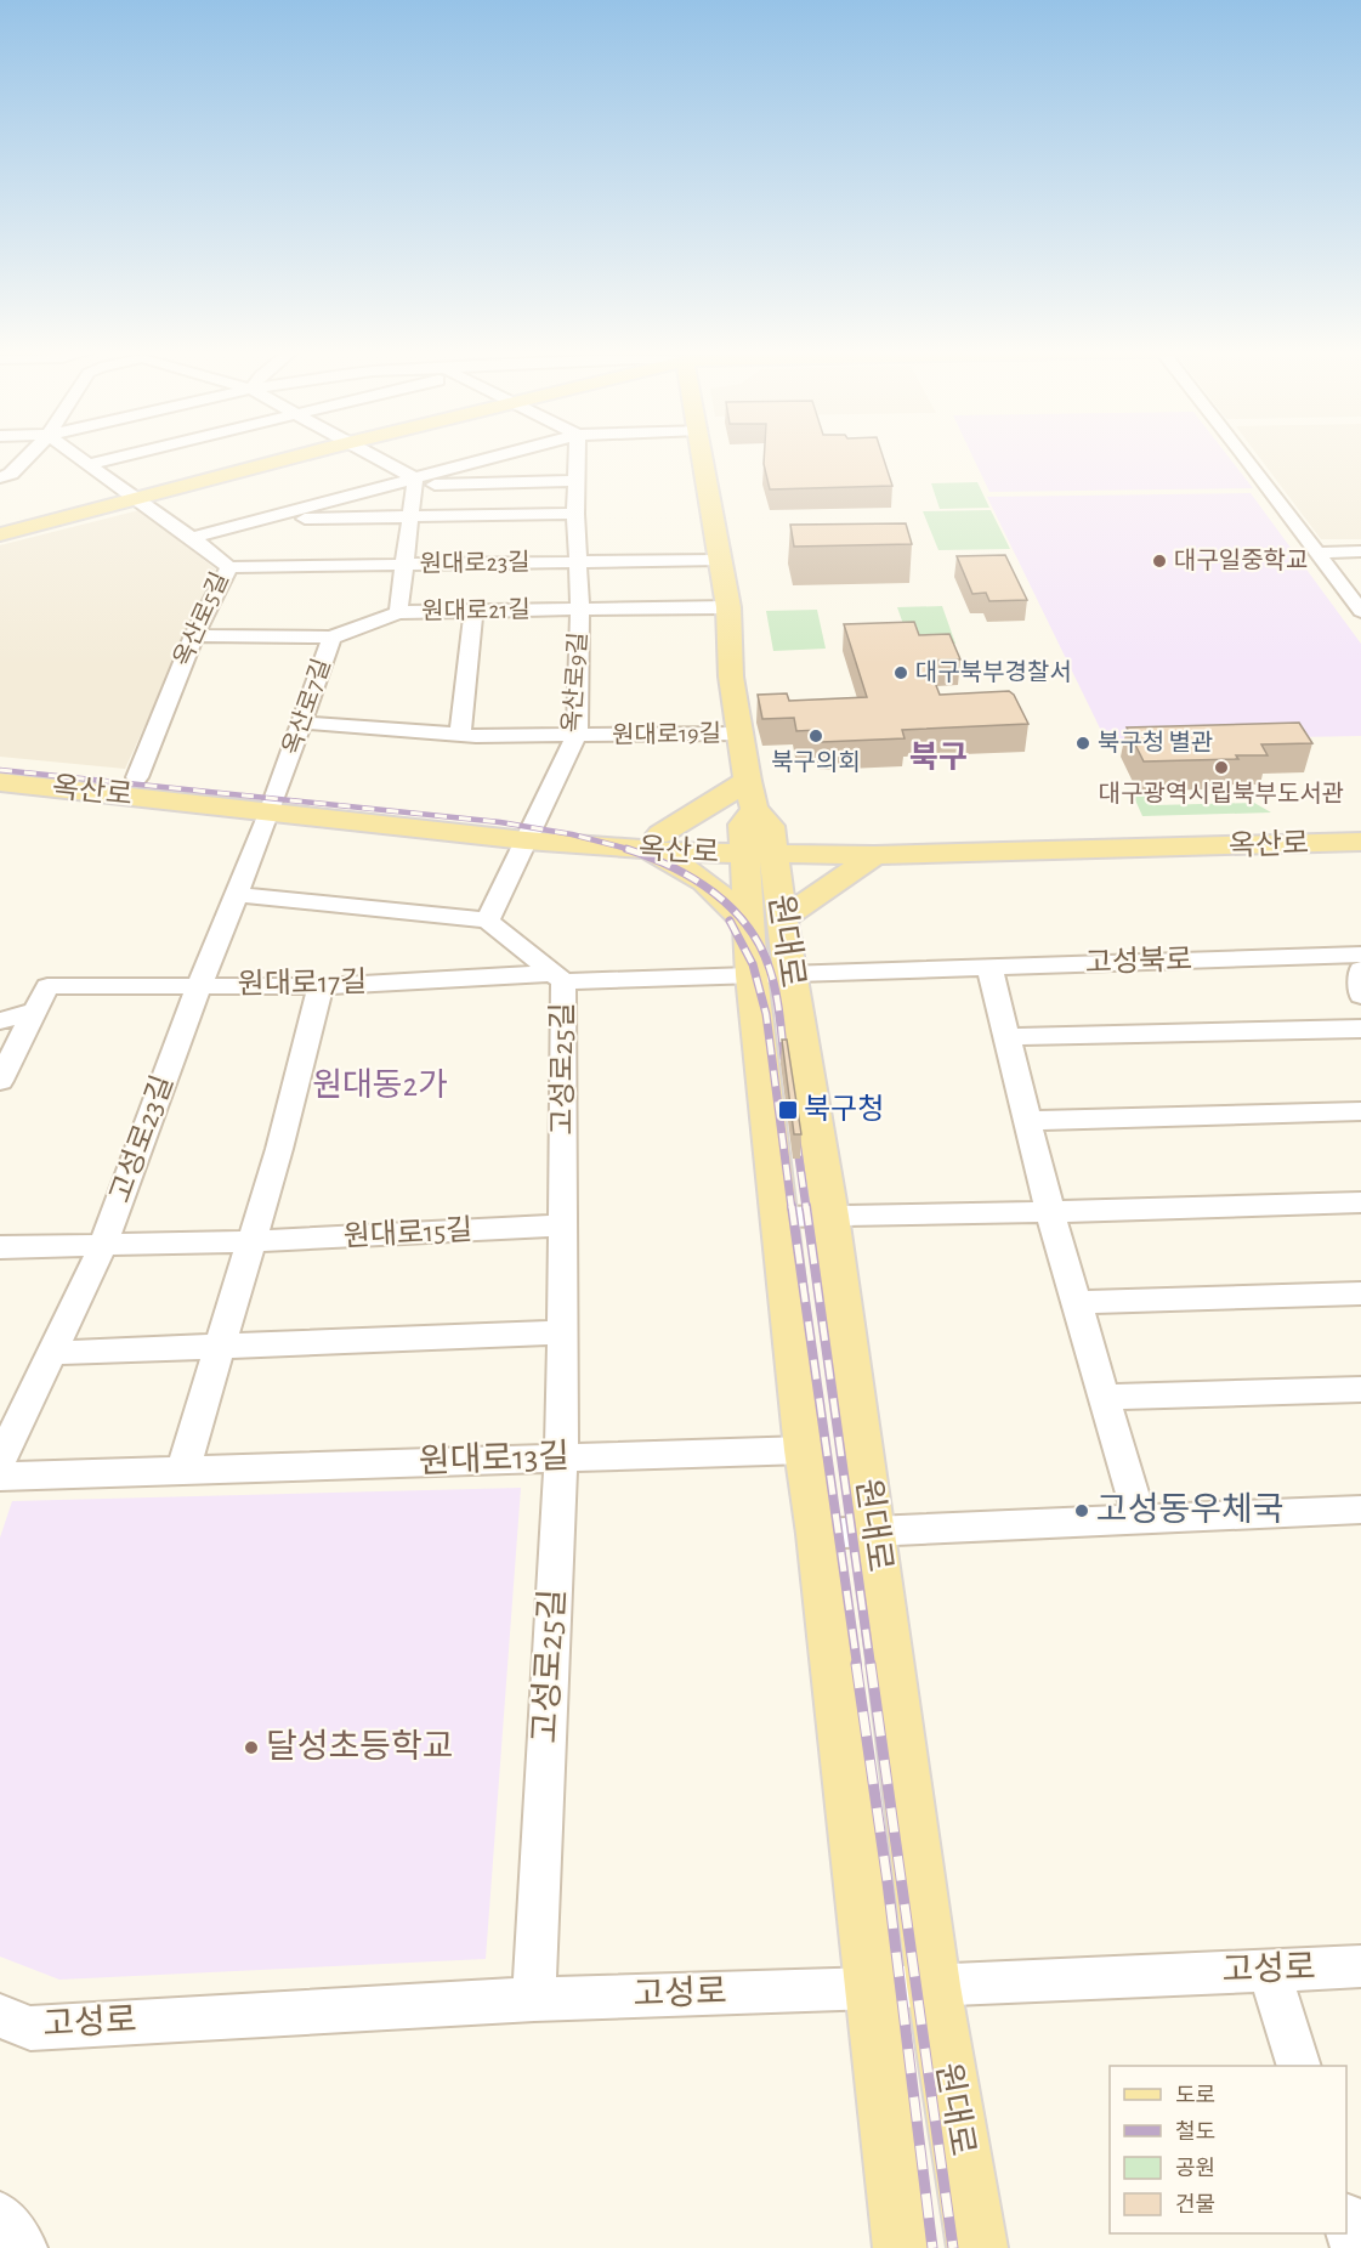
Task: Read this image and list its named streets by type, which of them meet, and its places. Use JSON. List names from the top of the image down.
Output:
{
  "streets": {
    "main road": ["옥산로", "원대로"],
    "street": [
      "원대로23길",
      "원대로21길",
      "옥산로5길",
      "옥산로9길",
      "옥산로7길",
      "원대로19길",
      "고성북로",
      "원대로17길",
      "고성로25길",
      "고성로23길",
      "원대로15길",
      "원대로13길",
      "고성로"
    ]
  },
  "crossings": [
    ["원대로23길", "옥산로5길"],
    ["원대로23길", "옥산로9길"],
    ["원대로23길", "원대로"],
    ["원대로21길", "옥산로9길"],
    ["원대로21길", "옥산로7길"],
    ["원대로21길", "원대로"],
    ["옥산로9길", "원대로19길"],
    ["옥산로9길", "옥산로"],
    ["옥산로7길", "원대로19길"],
    ["옥산로7길", "옥산로"],
    ["옥산로7길", "고성로23길"],
    ["원대로19길", "원대로"],
    ["옥산로", "원대로"],
    ["옥산로", "고성로23길"],
    ["원대로", "고성북로"],
    ["원대로", "고성로25길"],
    ["원대로", "원대로13길"],
    ["원대로", "고성로"],
    ["고성북로", "고성로25길"],
    ["원대로17길", "고성로25길"],
    ["원대로17길", "고성로23길"],
    ["고성로25길", "원대로15길"],
    ["고성로25길", "원대로13길"],
    ["고성로25길", "고성로"],
    ["고성로23길", "원대로15길"]
  ],
  "districts": ["북구", "원대동2가"],
  "places": {
    "other": [
      "대구일중학교",
      "대구북부경찰서",
      "북구의회",
      "북구청 별관",
      "대구광역시립북부도서관",
      "고성동우체국",
      "달성초등학교"
    ],
    "transit": ["북구청"]
  },
  "legend": [
    "도로",
    "철도",
    "공원",
    "건물"
  ]
}
